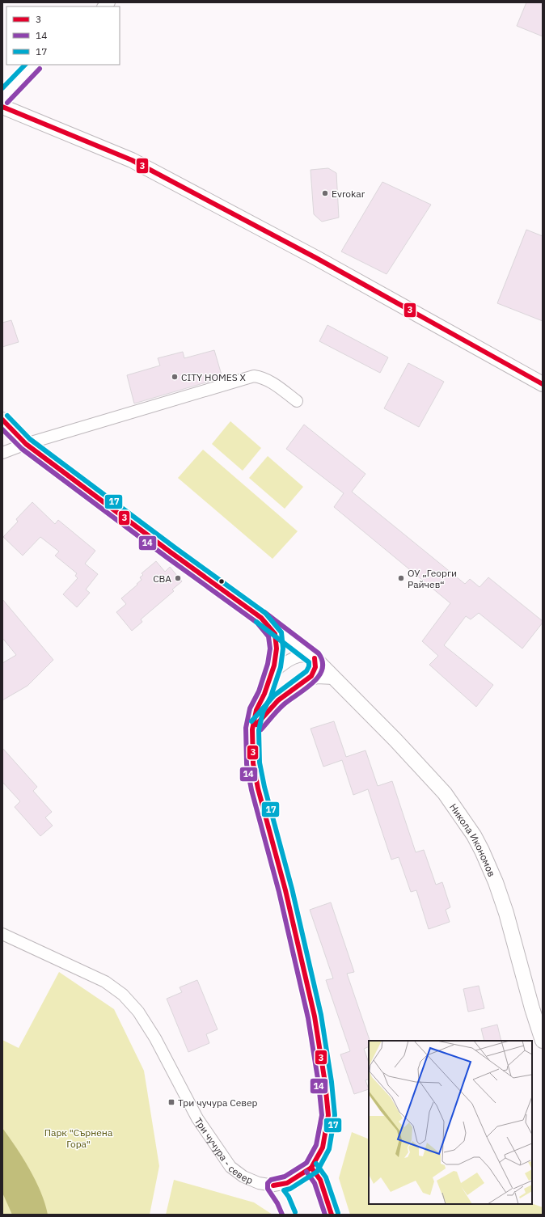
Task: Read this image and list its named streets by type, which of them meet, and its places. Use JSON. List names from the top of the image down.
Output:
{
  "streets": {
    "street": ["Никола Икономов", "Три чучура - север"]
  },
  "parks": ["Парк \"Сърнена Гора\""],
  "places": {
    "other": [
      "Evrokar",
      "CITY HOMES X",
      "CBA",
      "ОУ „Георги Райчев“"
    ],
    "transit": ["Три чучура Север"]
  },
  "lines": ["transit line 17", "transit line 14", "transit line 3"],
  "legend": ["3", "14", "17"]
}
